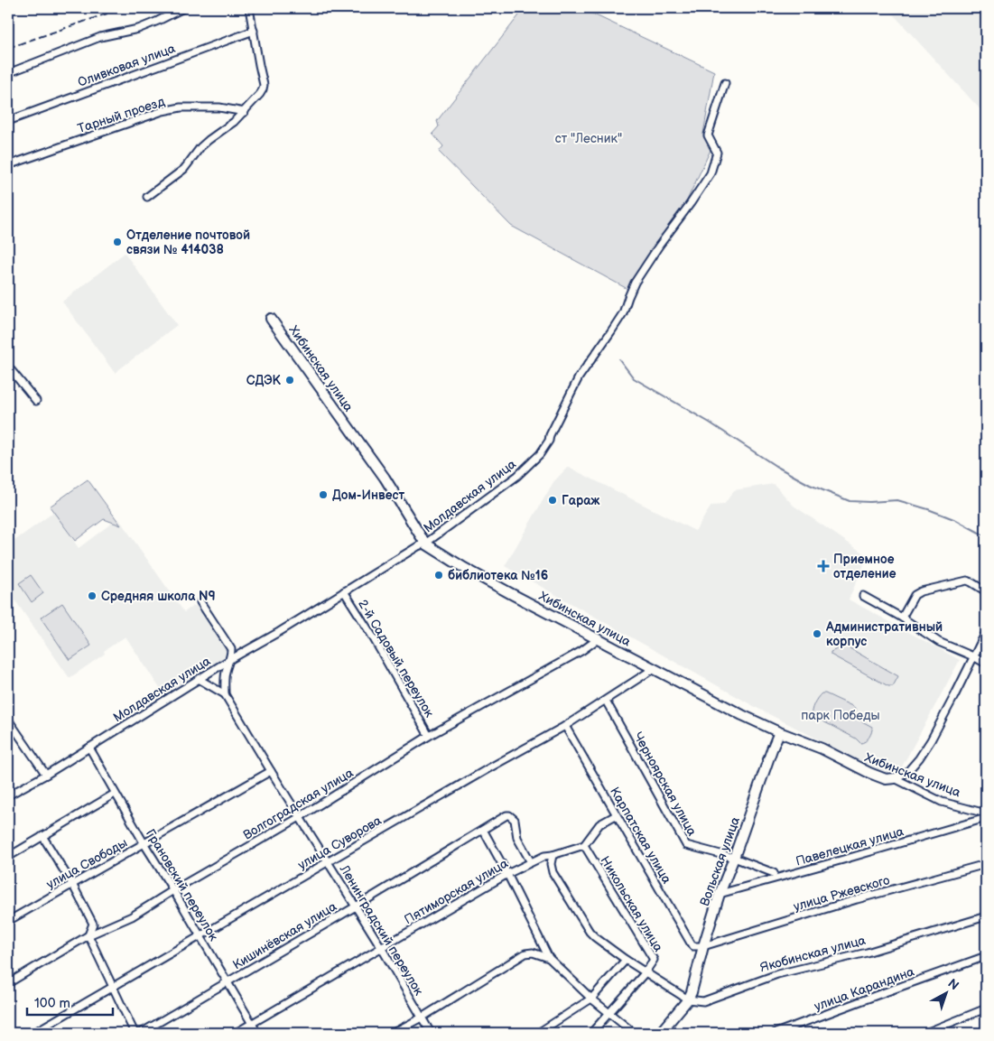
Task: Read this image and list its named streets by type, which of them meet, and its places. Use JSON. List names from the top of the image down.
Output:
{
  "streets": {
    "street": [
      "Оливковая улица",
      "Тарный проезд",
      "Хибинская улица",
      "Молдавская улица",
      "2-й Садовый переулок",
      "Черноярская улица",
      "Волгоградская улица",
      "Карпатская улица",
      "улица Суворова",
      "Павелецкая улица",
      "Вольская улица",
      "улица Свободы",
      "Грановский переулок",
      "Пятиморская улица",
      "улица Ржевского",
      "Никольская улица",
      "Ленинградский переулок",
      "Кишинёвская улица",
      "Якобинская улица",
      "улица Карандина"
    ]
  },
  "crossings": [
    ["Хибинская улица", "Молдавская улица"],
    ["Хибинская улица", "Волгоградская улица"],
    ["Хибинская улица", "улица Суворова"],
    ["Хибинская улица", "Вольская улица"],
    ["Молдавская улица", "2-й Садовый переулок"],
    ["Молдавская улица", "Грановский переулок"],
    ["2-й Садовый переулок", "Волгоградская улица"],
    ["Черноярская улица", "улица Суворова"],
    ["Черноярская улица", "Вольская улица"],
    ["Волгоградская улица", "Грановский переулок"],
    ["Волгоградская улица", "Ленинградский переулок"],
    ["Карпатская улица", "улица Суворова"],
    ["Карпатская улица", "Вольская улица"],
    ["Карпатская улица", "улица Ржевского"],
    ["улица Суворова", "Грановский переулок"],
    ["улица Суворова", "Ленинградский переулок"],
    ["Павелецкая улица", "Вольская улица"],
    ["Вольская улица", "улица Ржевского"],
    ["Вольская улица", "Якобинская улица"],
    ["улица Свободы", "Грановский переулок"],
    ["улица Свободы", "Ленинградский переулок"],
    ["Грановский переулок", "Пятиморская улица"],
    ["Грановский переулок", "Кишинёвская улица"],
    ["Пятиморская улица", "Никольская улица"],
    ["Пятиморская улица", "Ленинградский переулок"],
    ["Пятиморская улица", "Кишинёвская улица"],
    ["Ленинградский переулок", "Кишинёвская улица"]
  ],
  "parks": ["ст \"Лесник\"", "парк Победы"],
  "places": {
    "other": [
      "Отделение почтовой связи № 414038",
      "СДЭК",
      "Дом-Инвест",
      "Гараж",
      "библиотека №16",
      "Средняя школа N9",
      "Административный корпус"
    ],
    "health": ["Приемное отделение"]
  },
  "scale_bar": "100 m",
  "north": "top right"
}
